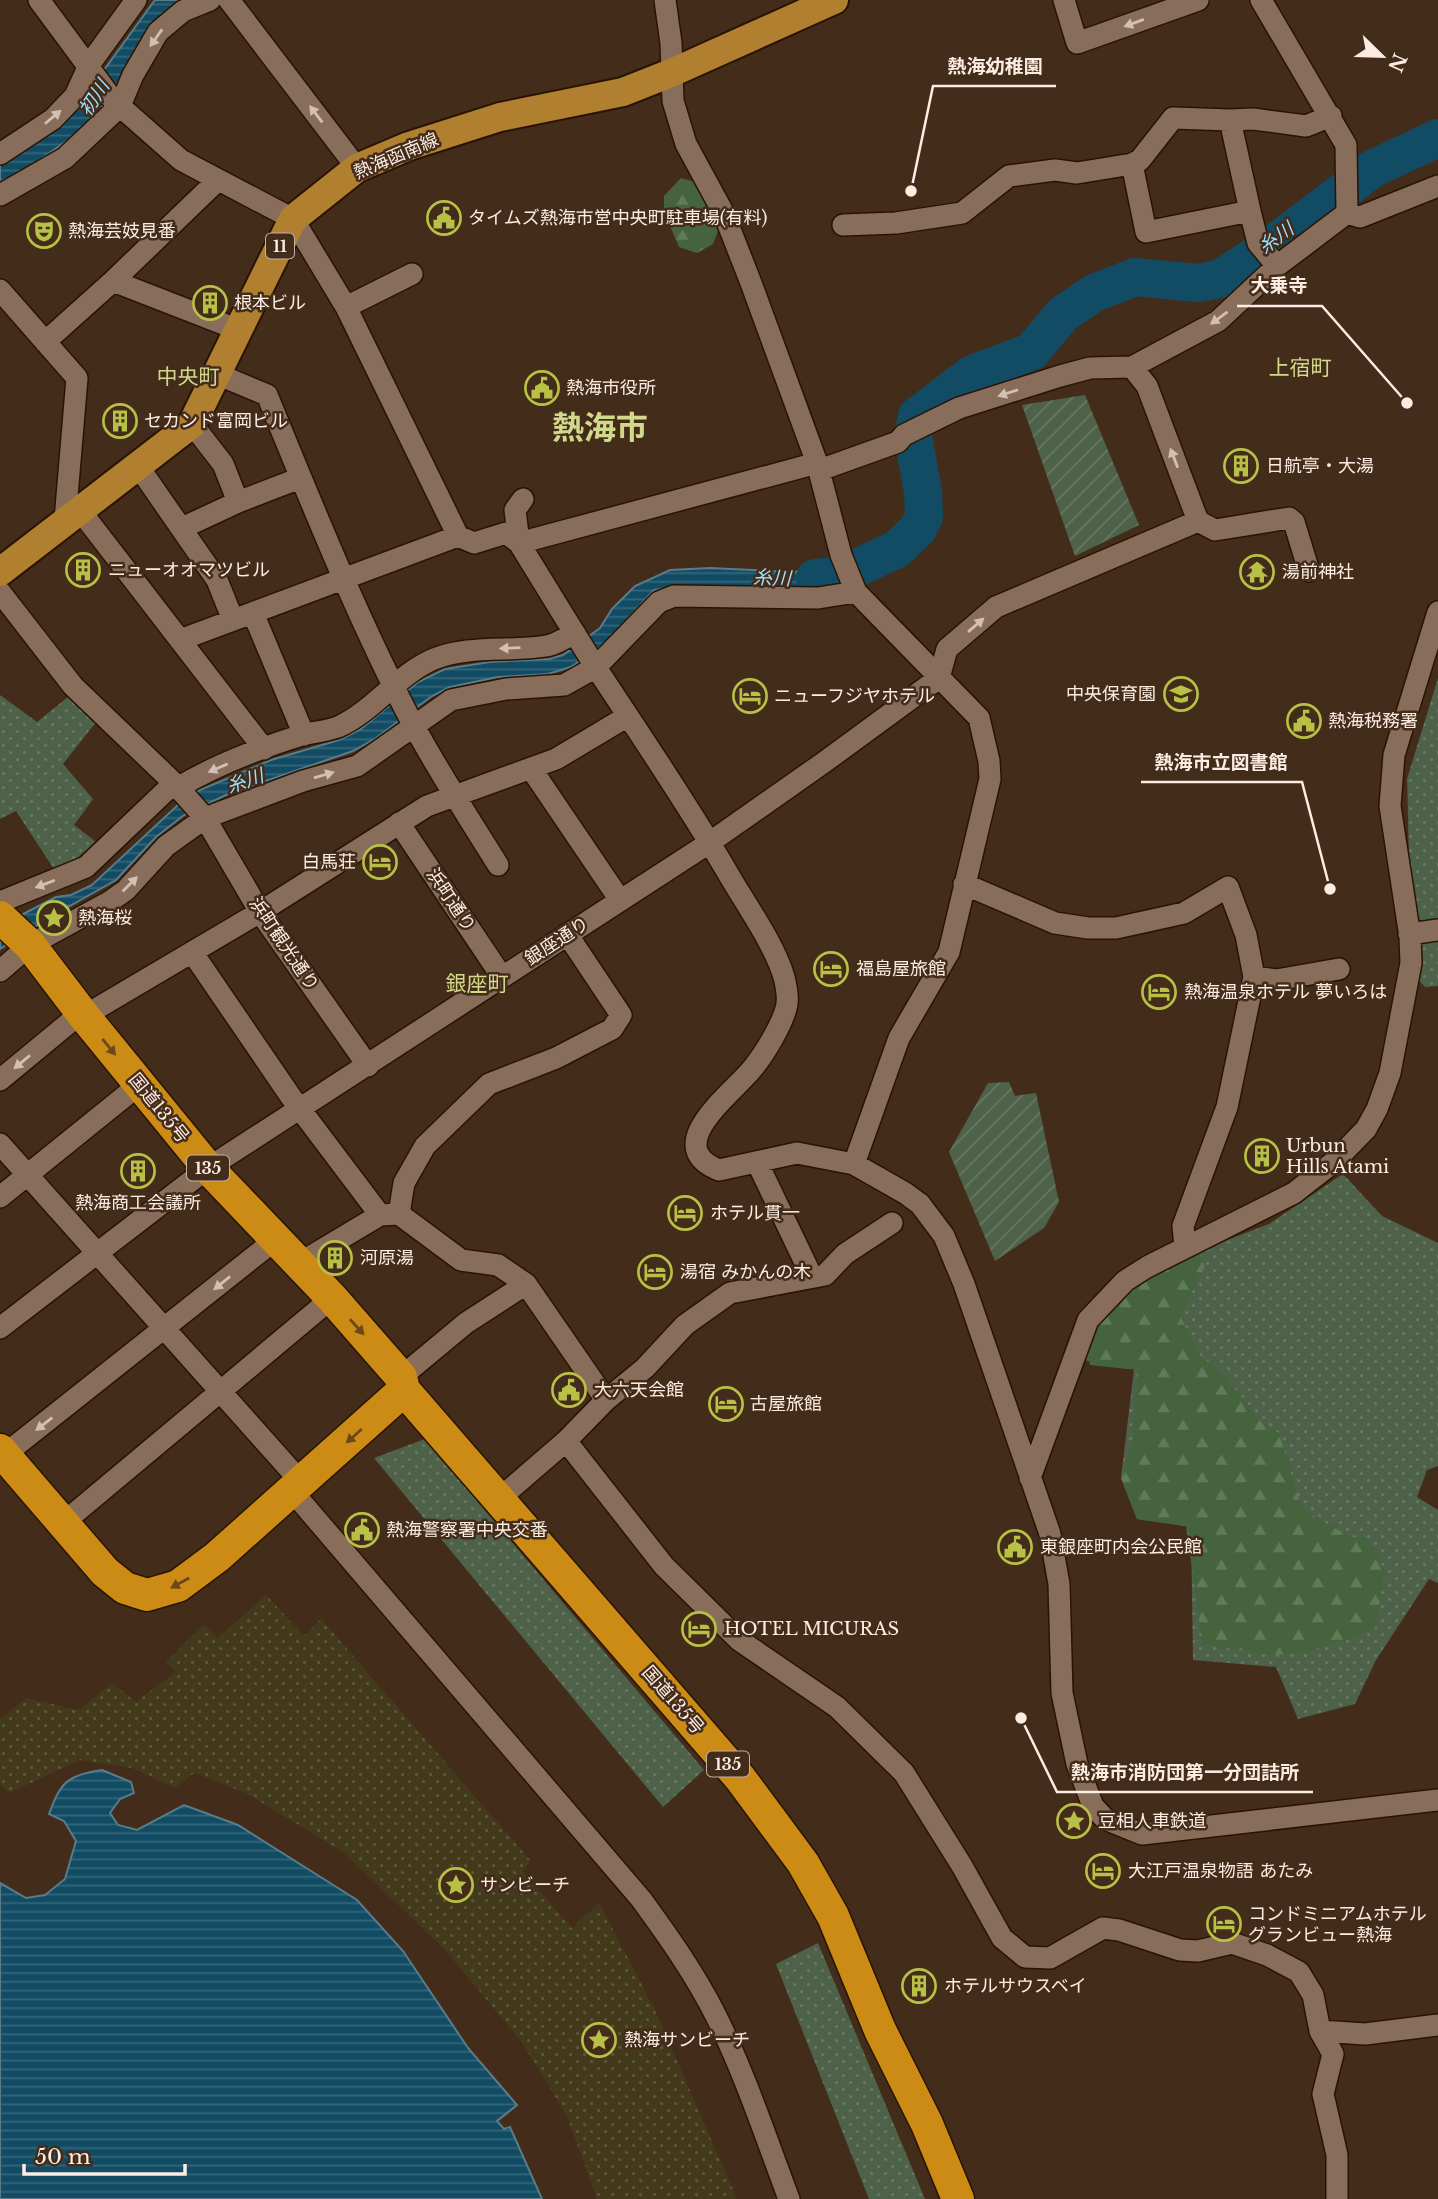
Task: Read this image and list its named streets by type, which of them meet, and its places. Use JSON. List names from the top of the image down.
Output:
{
  "streets": {
    "highway": ["国道135号", "135"],
    "main road": ["熱海函南線", "11"],
    "street": ["浜町通り", "銀座通り", "浜町観光通り"]
  },
  "crossings": [
    ["浜町通り", "銀座通り"],
    ["銀座通り", "浜町観光通り"],
    ["銀座通り", "国道135号"]
  ],
  "districts": [
    "上宿町",
    "中央町",
    "熱海市",
    "銀座町"
  ],
  "water": ["初川", "糸川"],
  "places": {
    "other": [
      "熱海幼稚園",
      "大乗寺",
      "熱海市立図書館",
      "熱海市消防団第一分団詰所"
    ],
    "public building": [
      "タイムズ熱海市営中央町駐車場(有料)",
      "熱海市役所",
      "熱海税務署",
      "大六天会館",
      "熱海警察署中央交番",
      "東銀座町内会公民館"
    ],
    "theatre": ["熱海芸妓見番"],
    "building": [
      "根本ビル",
      "セカンド富岡ビル",
      "日航亭・大湯",
      "ニューオオマツビル",
      "Urbun Hills Atami",
      "熱海商工会議所",
      "河原湯",
      "ホテルサウスベイ"
    ],
    "temple": ["湯前神社"],
    "school or university": ["中央保育園"],
    "hotel": [
      "ニューフジヤホテル",
      "白馬荘",
      "福島屋旅館",
      "熱海温泉ホテル 夢いろは",
      "ホテル貫一",
      "湯宿 みかんの木",
      "古屋旅館",
      "HOTEL MICURAS",
      "大江戸温泉物語 あたみ",
      "コンドミニアムホテル グランビュー熱海"
    ],
    "place": [
      "熱海桜",
      "豆相人車鉄道",
      "サンビーチ",
      "熱海サンビーチ"
    ]
  },
  "scale_bar": "50 m",
  "north": "bottom right"
}
